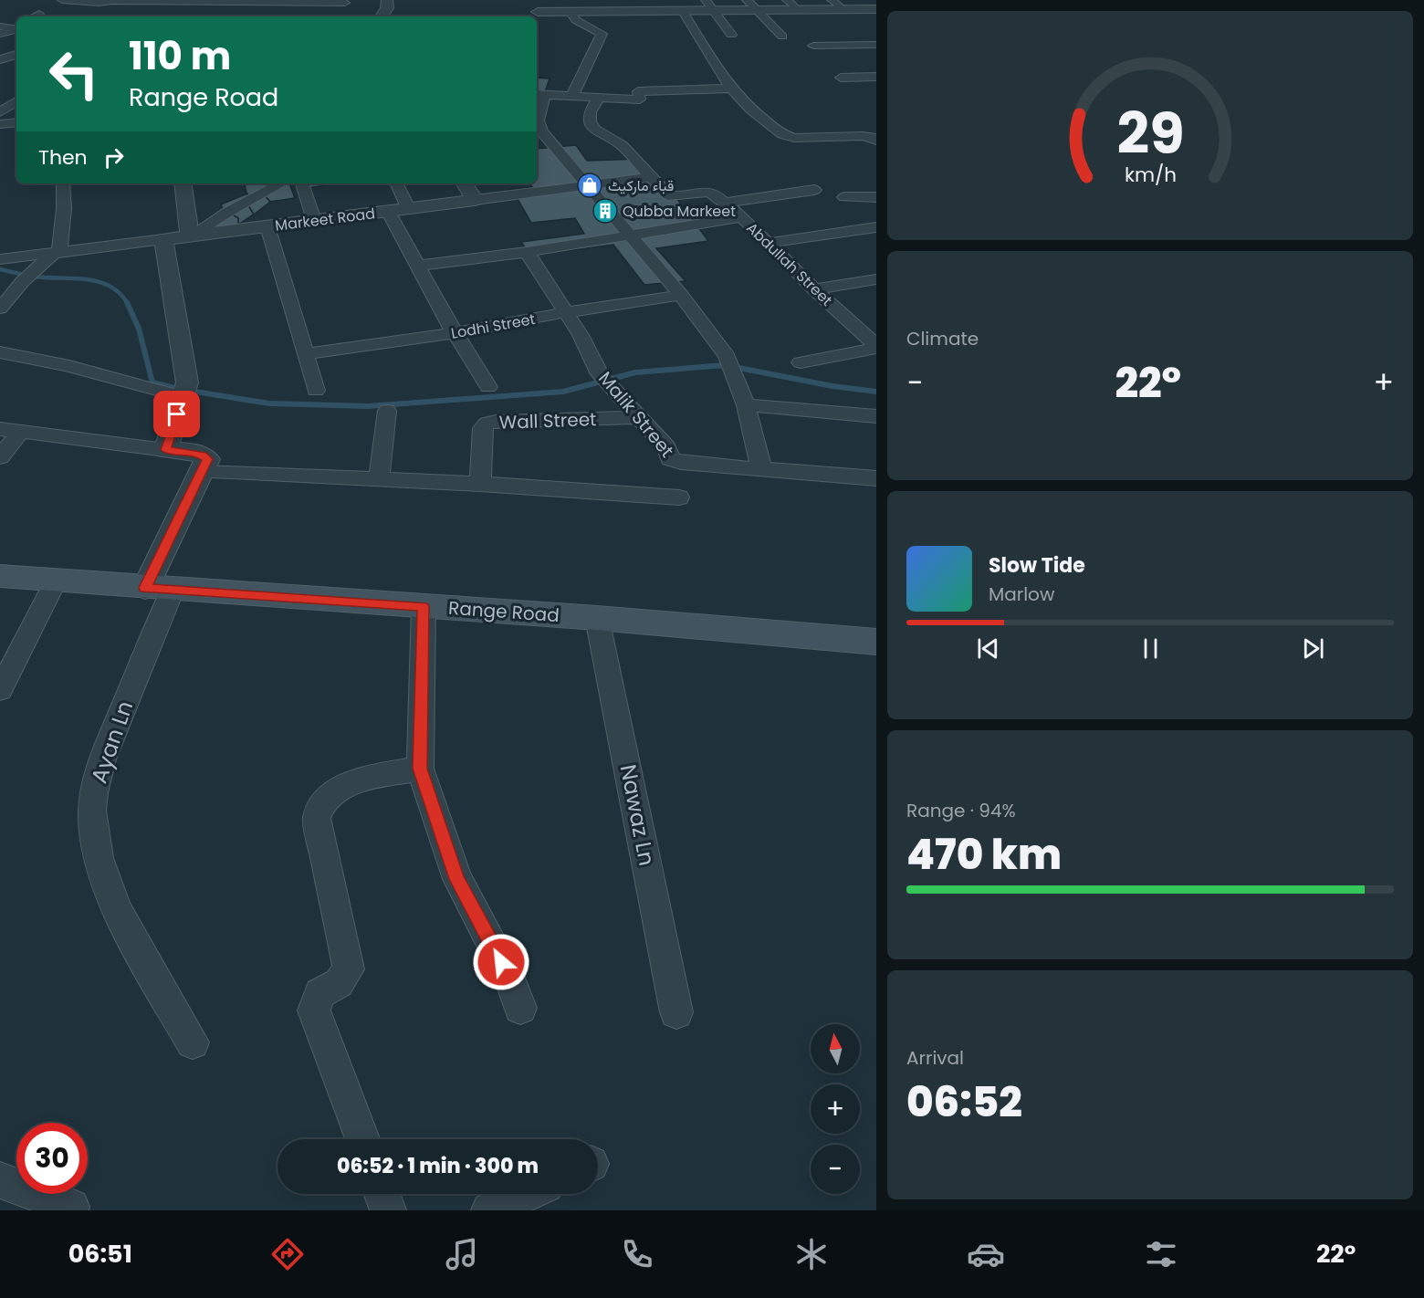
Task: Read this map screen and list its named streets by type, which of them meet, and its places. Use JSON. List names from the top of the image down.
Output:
{
  "streets": {
    "main road": ["Range Road"],
    "street": [
      "Markeet Road",
      "Abdullah Street",
      "Lodhi Street",
      "Malik Street",
      "Wall Street",
      "Ayan Ln",
      "Nawaz Ln"
    ]
  },
  "crossings": [
    ["Markeet Road", "Abdullah Street"],
    ["Lodhi Street", "Malik Street"],
    ["Malik Street", "Wall Street"],
    ["Range Road", "Ayan Ln"],
    ["Range Road", "Nawaz Ln"]
  ],
  "places": {
    "shop": ["قباء مارکیٹ"],
    "building": ["Qubba Markeet"]
  },
  "north": "top",
  "page": {
    "turn": ["110 m", "Range Road"],
    "then": "Then",
    "tile": [
      "Climate",
      ["Range · 94%", "470 km"],
      ["Arrival", "06:52"]
    ],
    "heat": ["−", "22°", "+"],
    "song": ["Slow Tide", "Marlow"],
    "map_buttons": ["+", "−"],
    "limit": "30",
    "trip": "06:52 · 1 min · 300 m",
    "tabs": ["06:51", "22°"],
    "gauge": ["29", "km/h"]
  }
}
